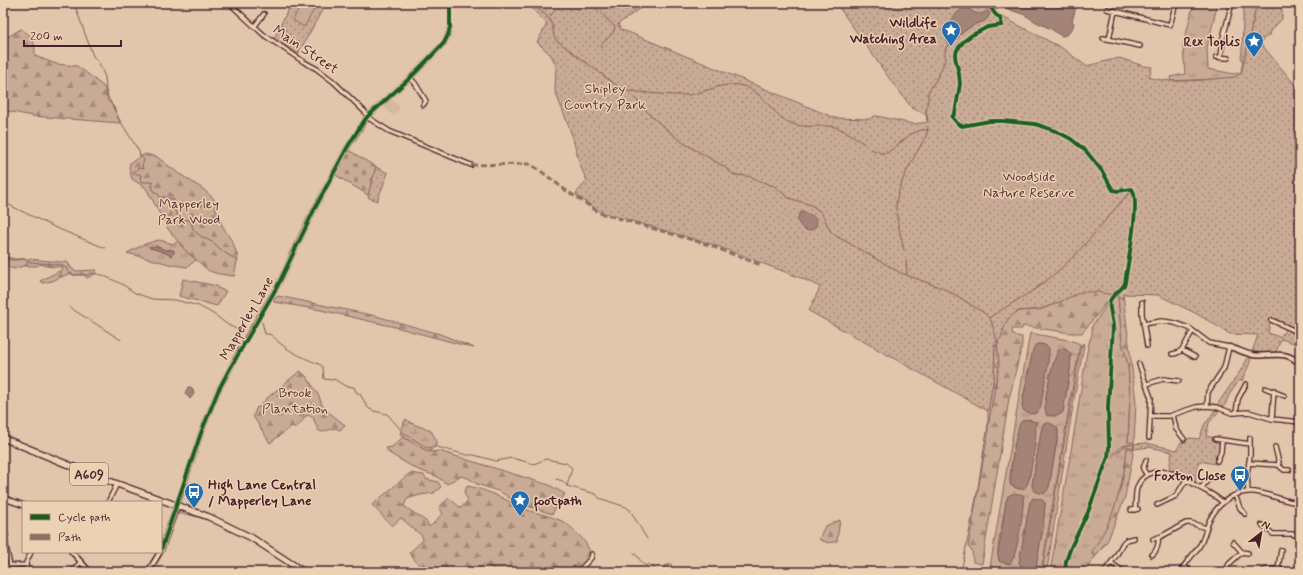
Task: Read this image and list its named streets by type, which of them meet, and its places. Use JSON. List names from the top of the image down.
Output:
{
  "streets": {
    "main road": ["A609"],
    "street": ["Main Street", "Mapperley Lane"]
  },
  "crossings": [
    ["Main Street", "Mapperley Lane"],
    ["Mapperley Lane", "A609"]
  ],
  "parks": [
    "Shipley Country Park",
    "Woodside Nature Reserve",
    "Mapperley Park Wood",
    "Brook Plantation"
  ],
  "places": {
    "place": ["Wildlife Watching Area", "Rex Toplis", "footpath"],
    "bus stop": ["Foxton Close", "High Lane Central / Mapperley Lane"]
  },
  "legend": ["Cycle path", "Path"],
  "scale_bar": "200 m",
  "north": "top right"
}
